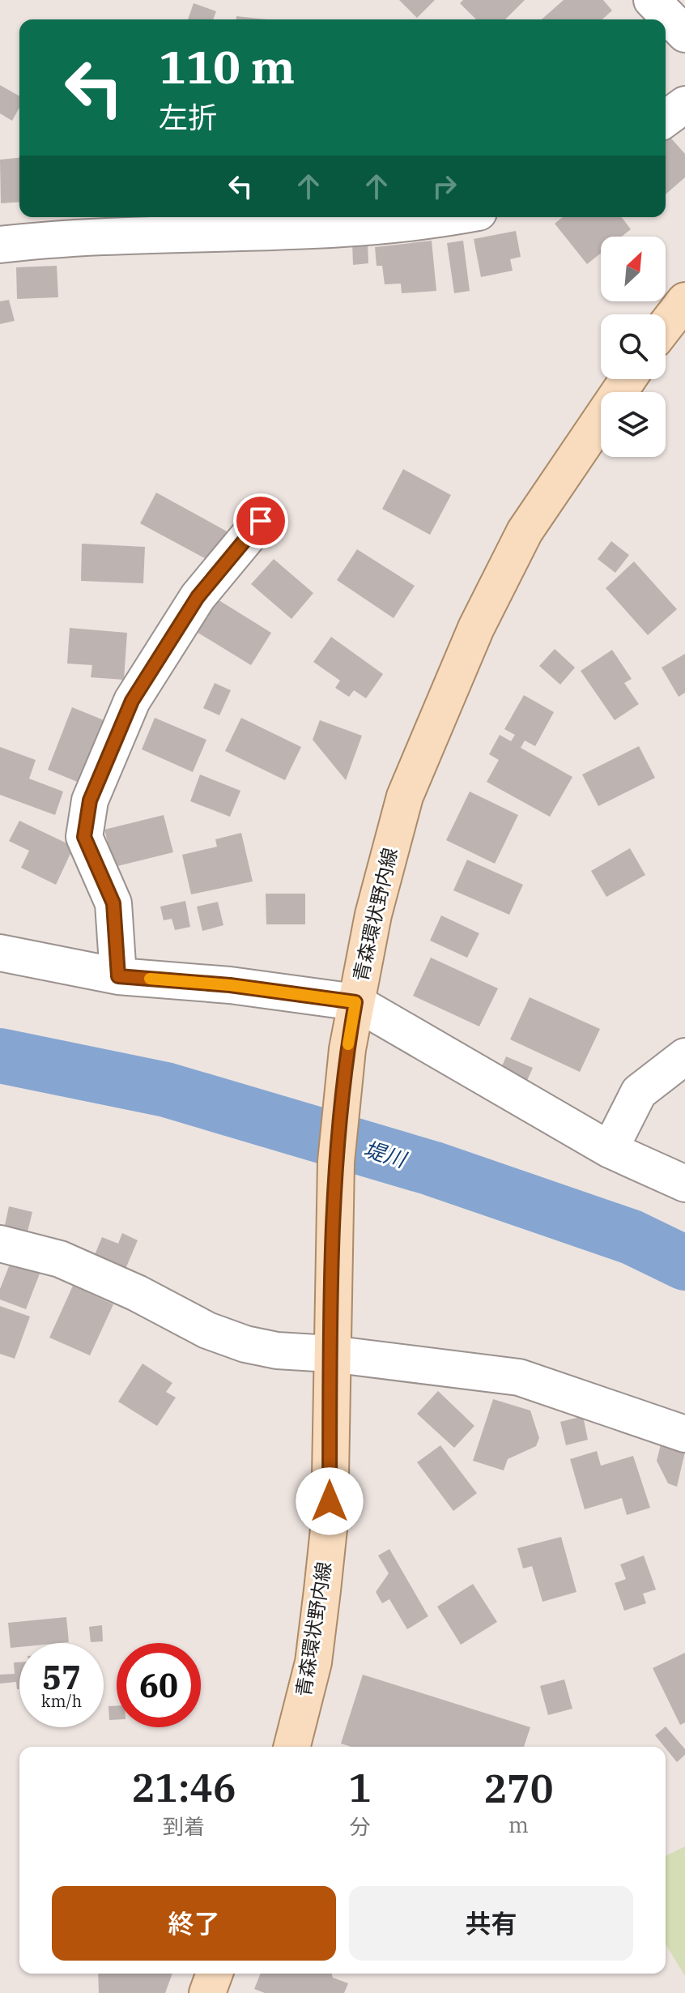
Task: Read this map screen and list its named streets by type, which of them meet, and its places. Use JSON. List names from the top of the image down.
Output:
{
  "streets": {
    "main road": ["青森環状野内線"]
  },
  "water": ["堤川"],
  "north": "top right",
  "page": {
    "turn": ["110 m", "左折"],
    "speed": "57 km/h",
    "limit": "60",
    "eta": [
      "21:46",
      "到着",
      "1",
      "分",
      "270",
      "m"
    ],
    "buttons": ["終了", "共有"]
  }
}
